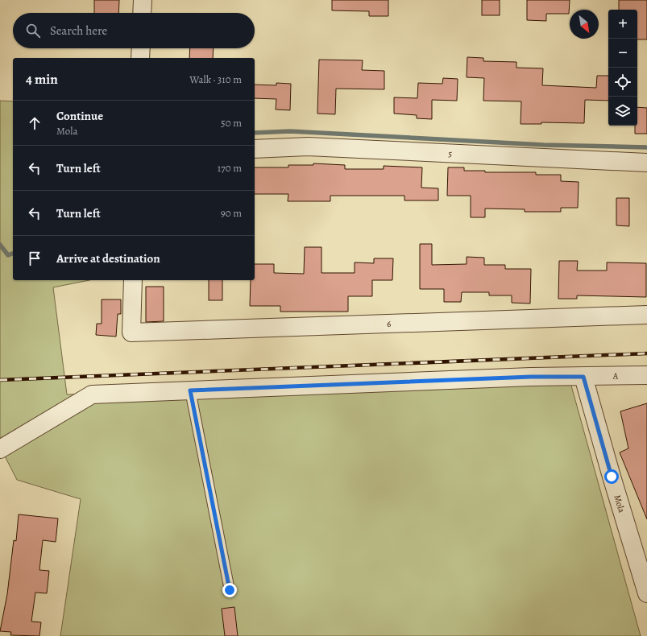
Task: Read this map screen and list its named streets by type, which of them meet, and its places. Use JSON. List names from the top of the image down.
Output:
{
  "streets": {
    "street": [
      "5",
      "6",
      "A",
      "Mola"
    ]
  },
  "crossings": [
    ["A", "Mola"]
  ],
  "north": "bottom right",
  "page": {
    "map_buttons": ["+", "−"],
    "search": "Search here",
    "heading": ["4 min", "Walk · 310 m"],
    "list": [
      ["Continue", "Mola", "50 m"],
      ["Turn left", "170 m"],
      ["Turn left", "90 m"],
      "Arrive at destination"
    ]
  }
}
